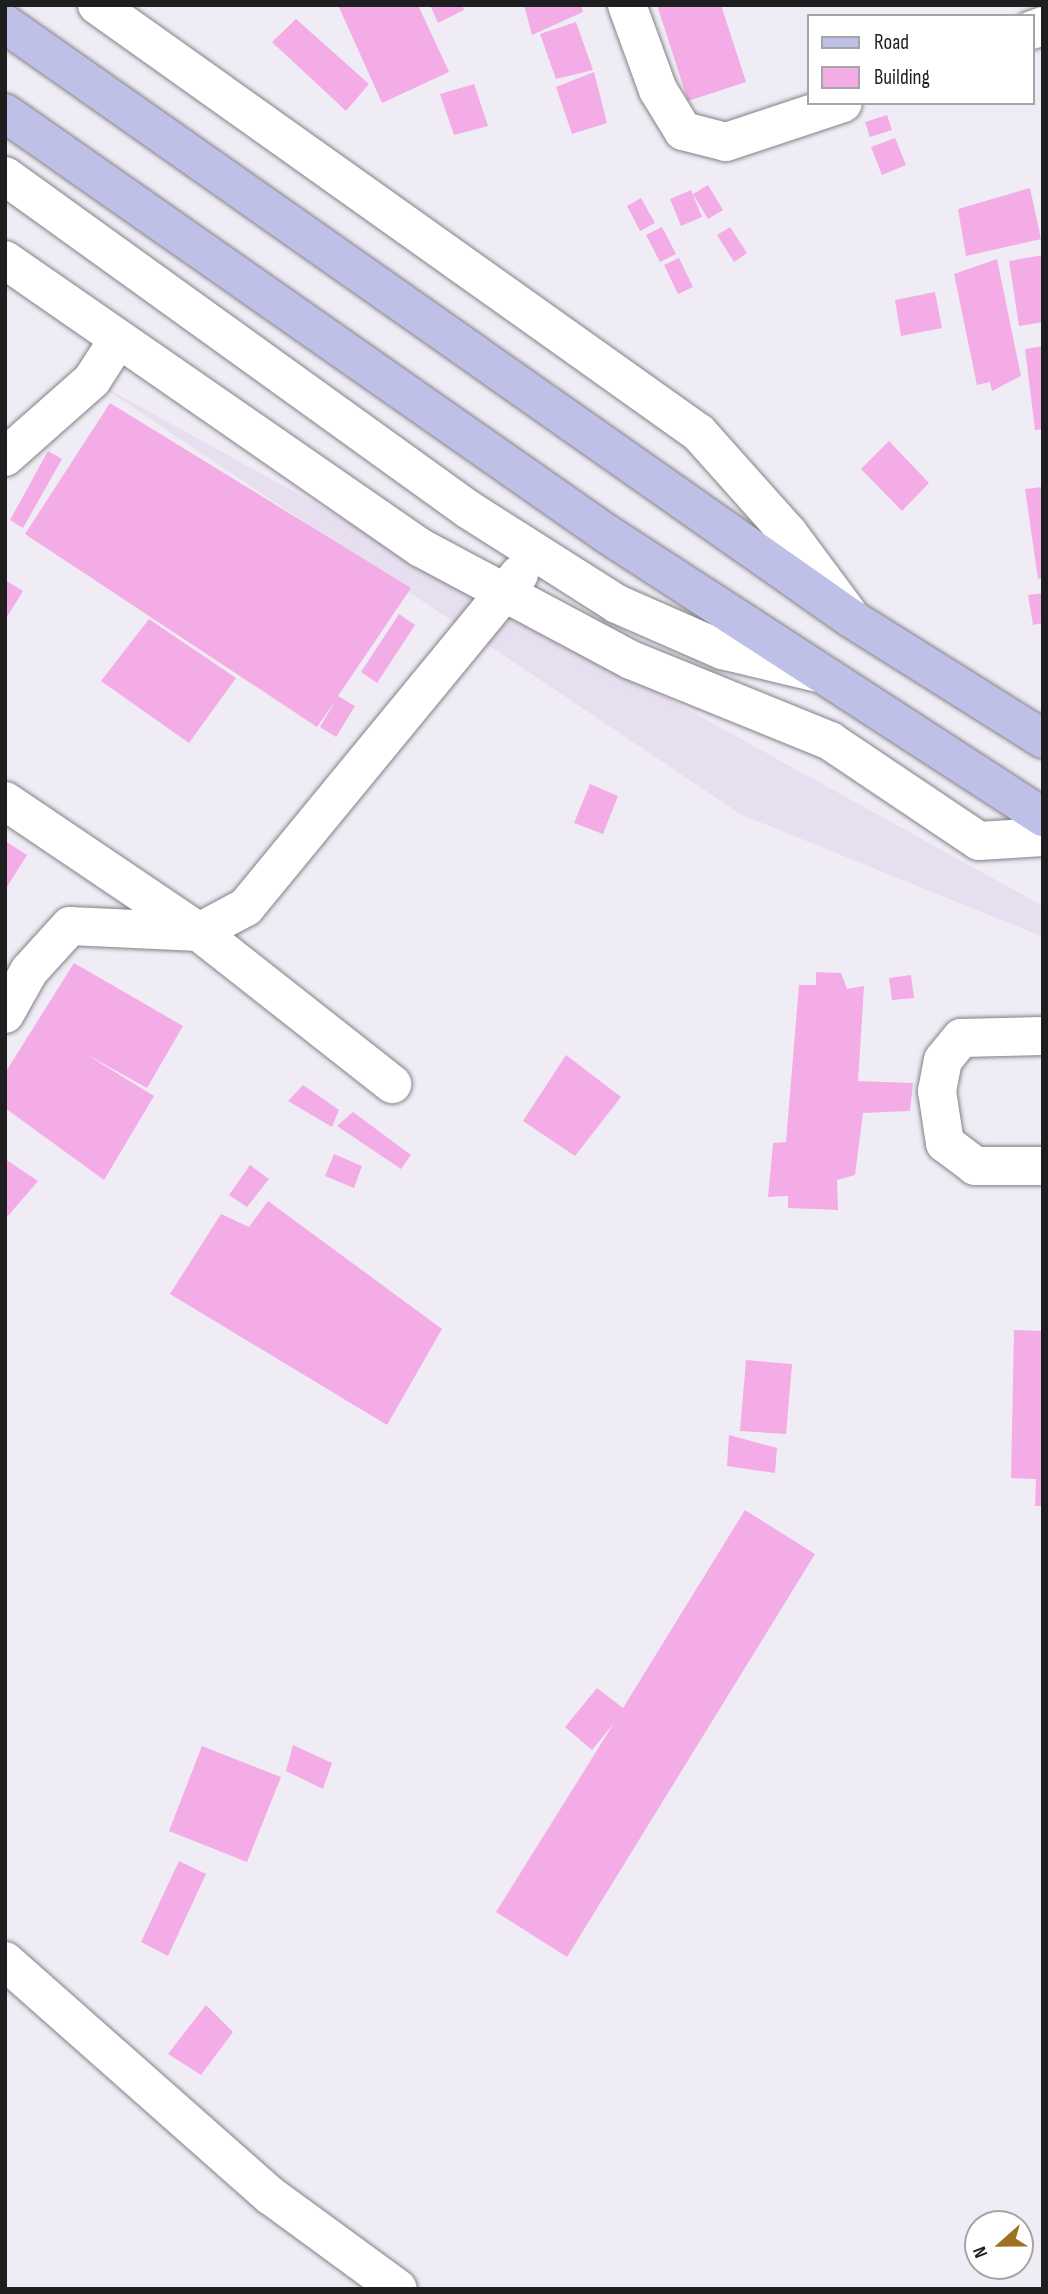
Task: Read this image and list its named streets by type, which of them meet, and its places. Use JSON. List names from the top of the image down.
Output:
{
  "legend": ["Road", "Building"],
  "north": "left"
}
